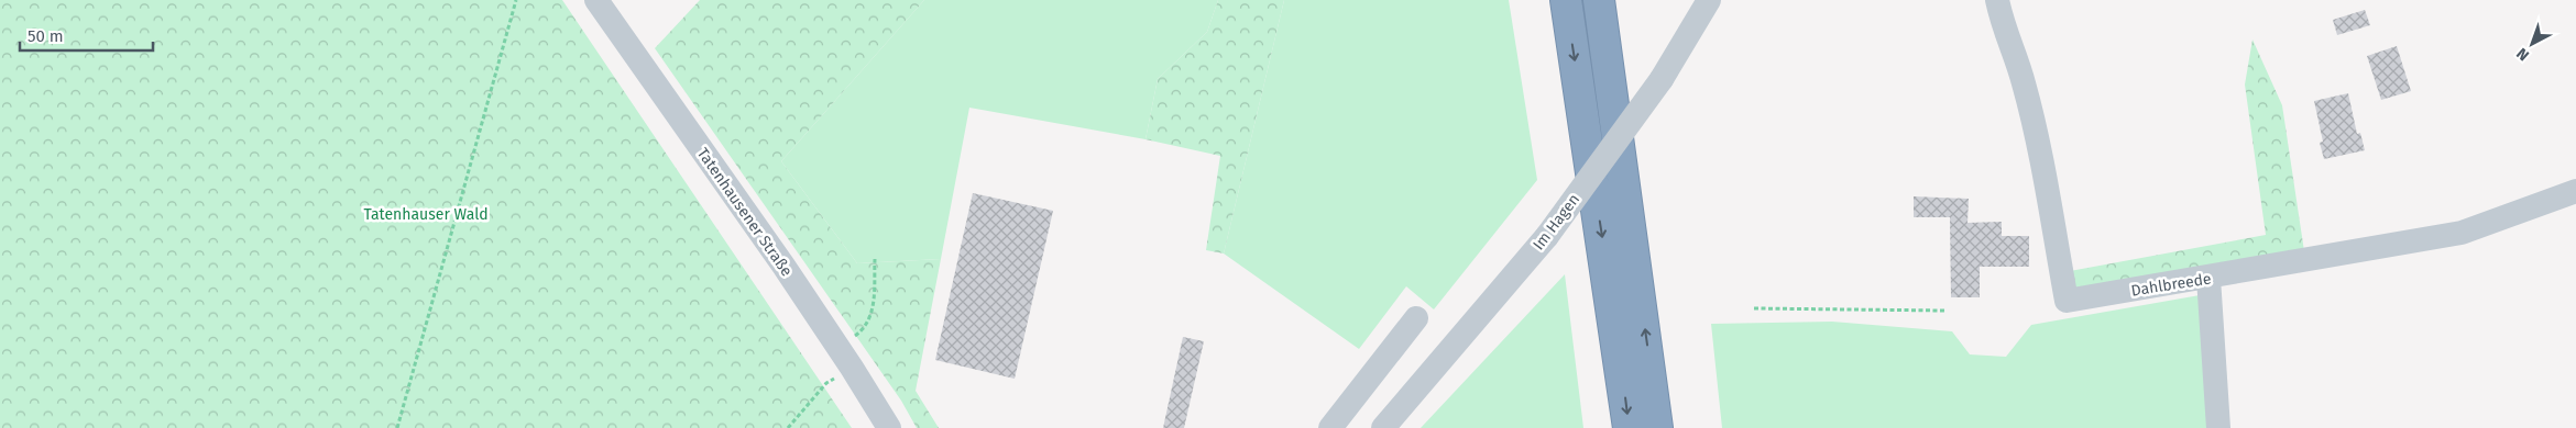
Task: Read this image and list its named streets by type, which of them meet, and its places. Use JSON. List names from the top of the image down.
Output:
{
  "streets": {
    "street": ["Tatenhausener Straße", "Im Hagen", "Dahlbreede"]
  },
  "parks": ["Tatenhauser Wald"],
  "scale_bar": "50 m",
  "north": "bottom left"
}
